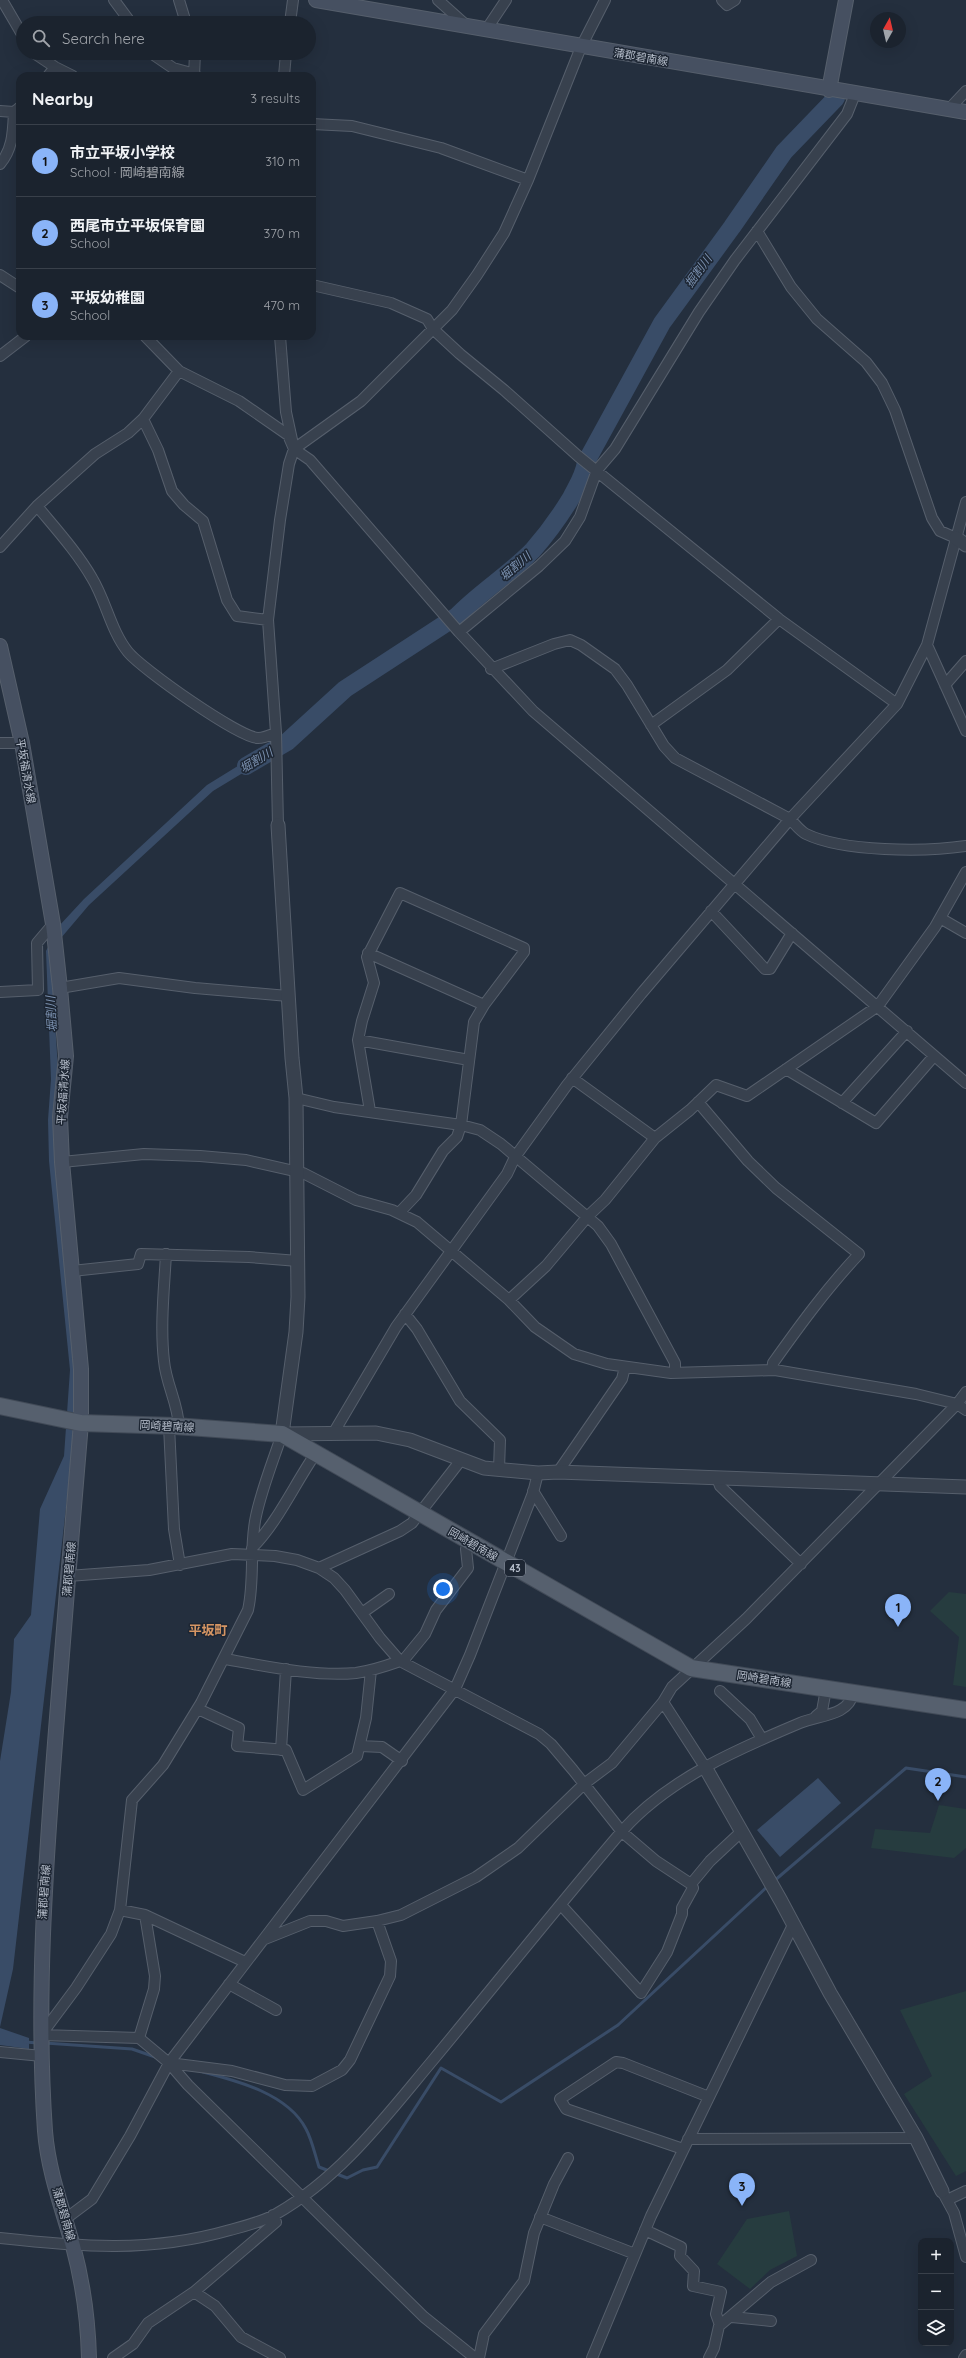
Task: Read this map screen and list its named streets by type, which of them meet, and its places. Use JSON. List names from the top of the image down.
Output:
{
  "streets": {
    "main road": [
      "蒲郡碧南線",
      "平坂福清水線",
      "岡崎碧南線",
      "43"
    ]
  },
  "crossings": [
    ["蒲郡碧南線", "平坂福清水線"],
    ["蒲郡碧南線", "岡崎碧南線"],
    ["平坂福清水線", "岡崎碧南線"]
  ],
  "districts": ["平坂町"],
  "water": ["掘割川", "堀割川"],
  "north": "top",
  "page": {
    "search": "Search here",
    "heading": ["Nearby", "3 results"],
    "list": [
      {
        "mark": "1",
        "name": "市立平坂小学校",
        "note": "School · 岡崎碧南線",
        "value": "310 m"
      },
      {
        "mark": "2",
        "name": "西尾市立平坂保育園",
        "note": "School",
        "value": "370 m"
      },
      {
        "mark": "3",
        "name": "平坂幼稚園",
        "note": "School",
        "value": "470 m"
      }
    ],
    "pins": ["1", "2", "3"],
    "map_buttons": ["+", "−"]
  }
}
